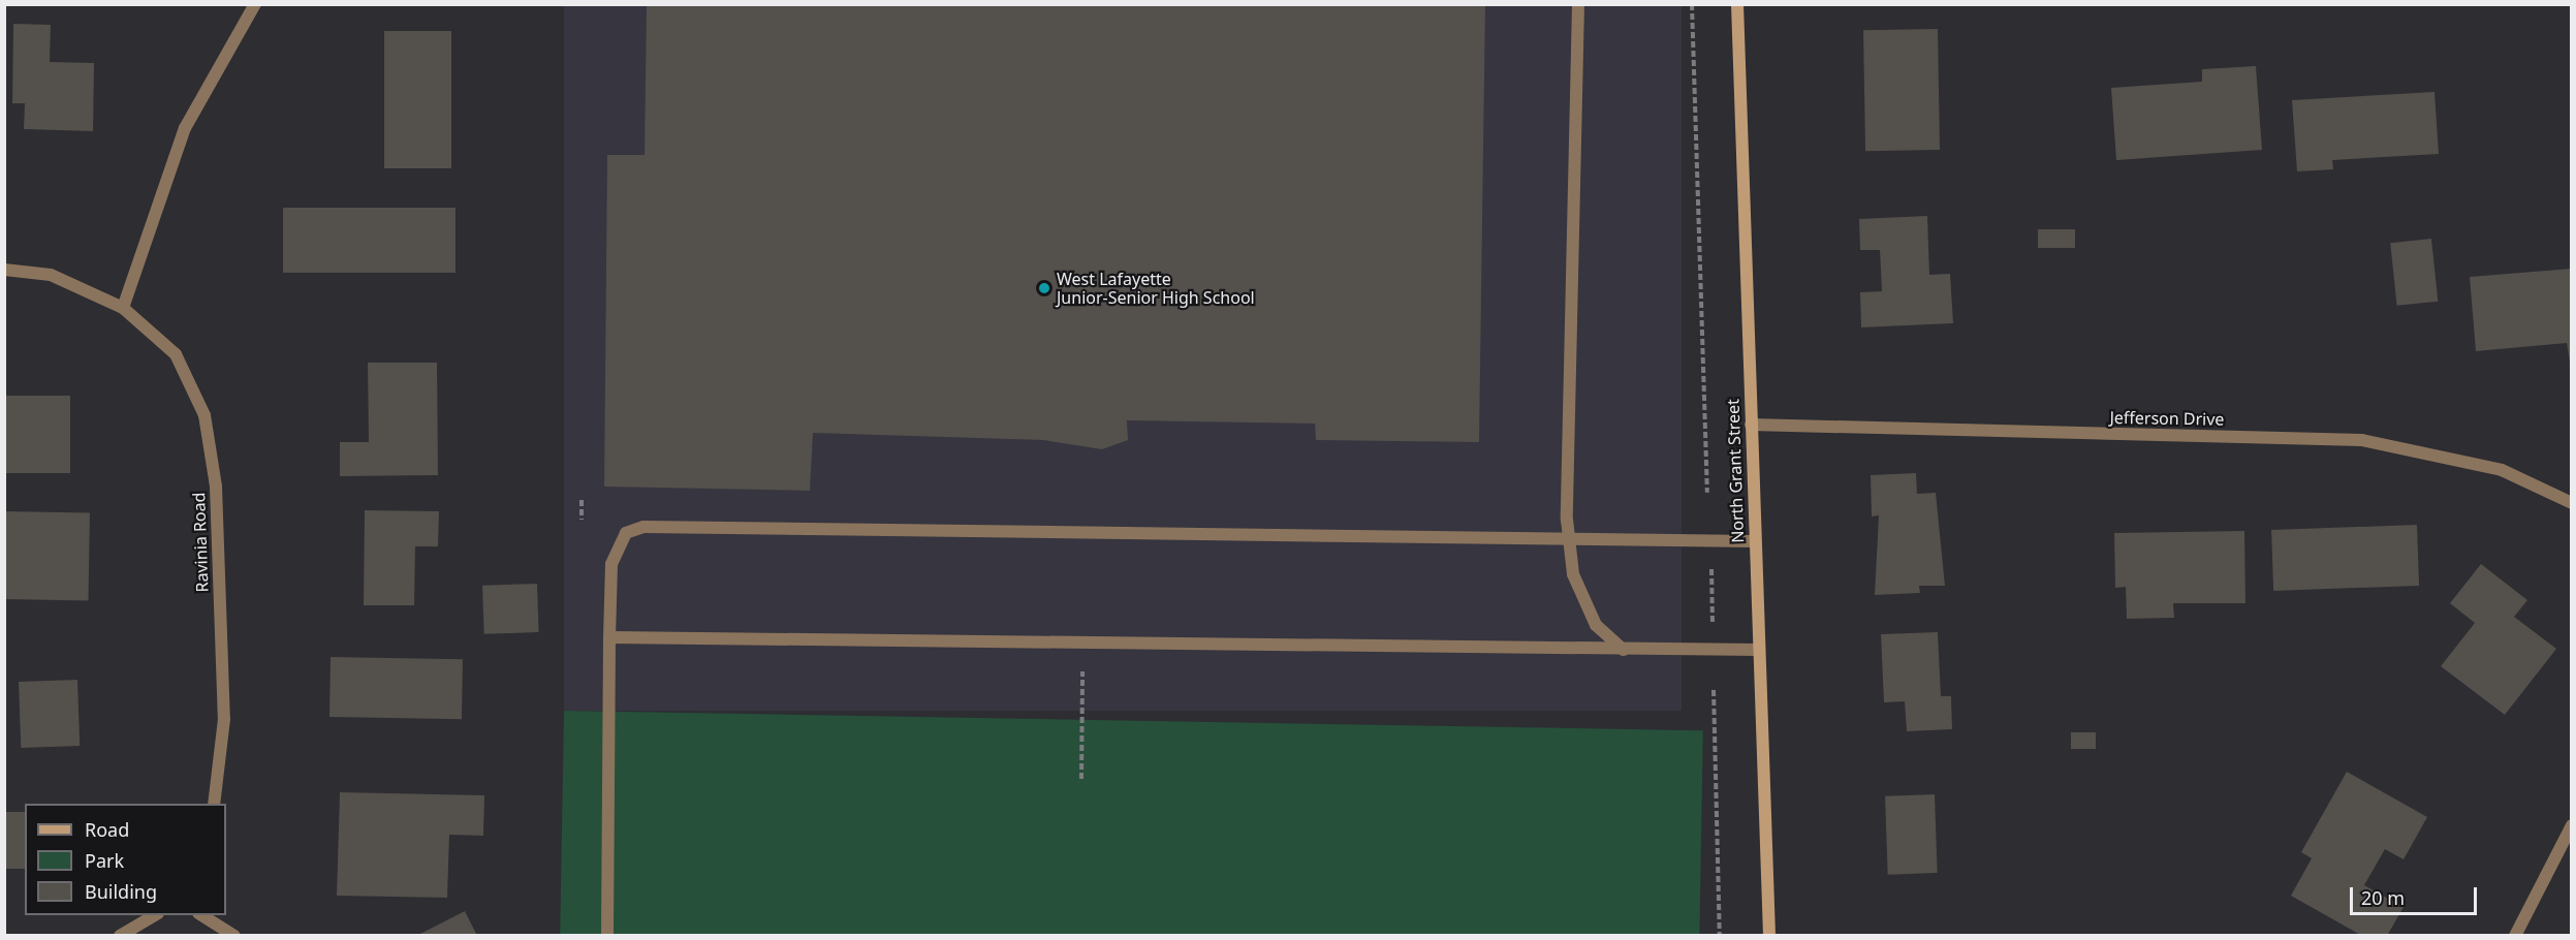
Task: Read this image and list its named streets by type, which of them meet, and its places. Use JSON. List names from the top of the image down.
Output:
{
  "streets": {
    "street": ["Jefferson Drive", "North Grant Street", "Ravinia Road"]
  },
  "crossings": [
    ["Jefferson Drive", "North Grant Street"]
  ],
  "places": ["West Lafayette Junior-Senior High School"],
  "legend": ["Road", "Park", "Building"],
  "scale_bar": "20 m"
}
